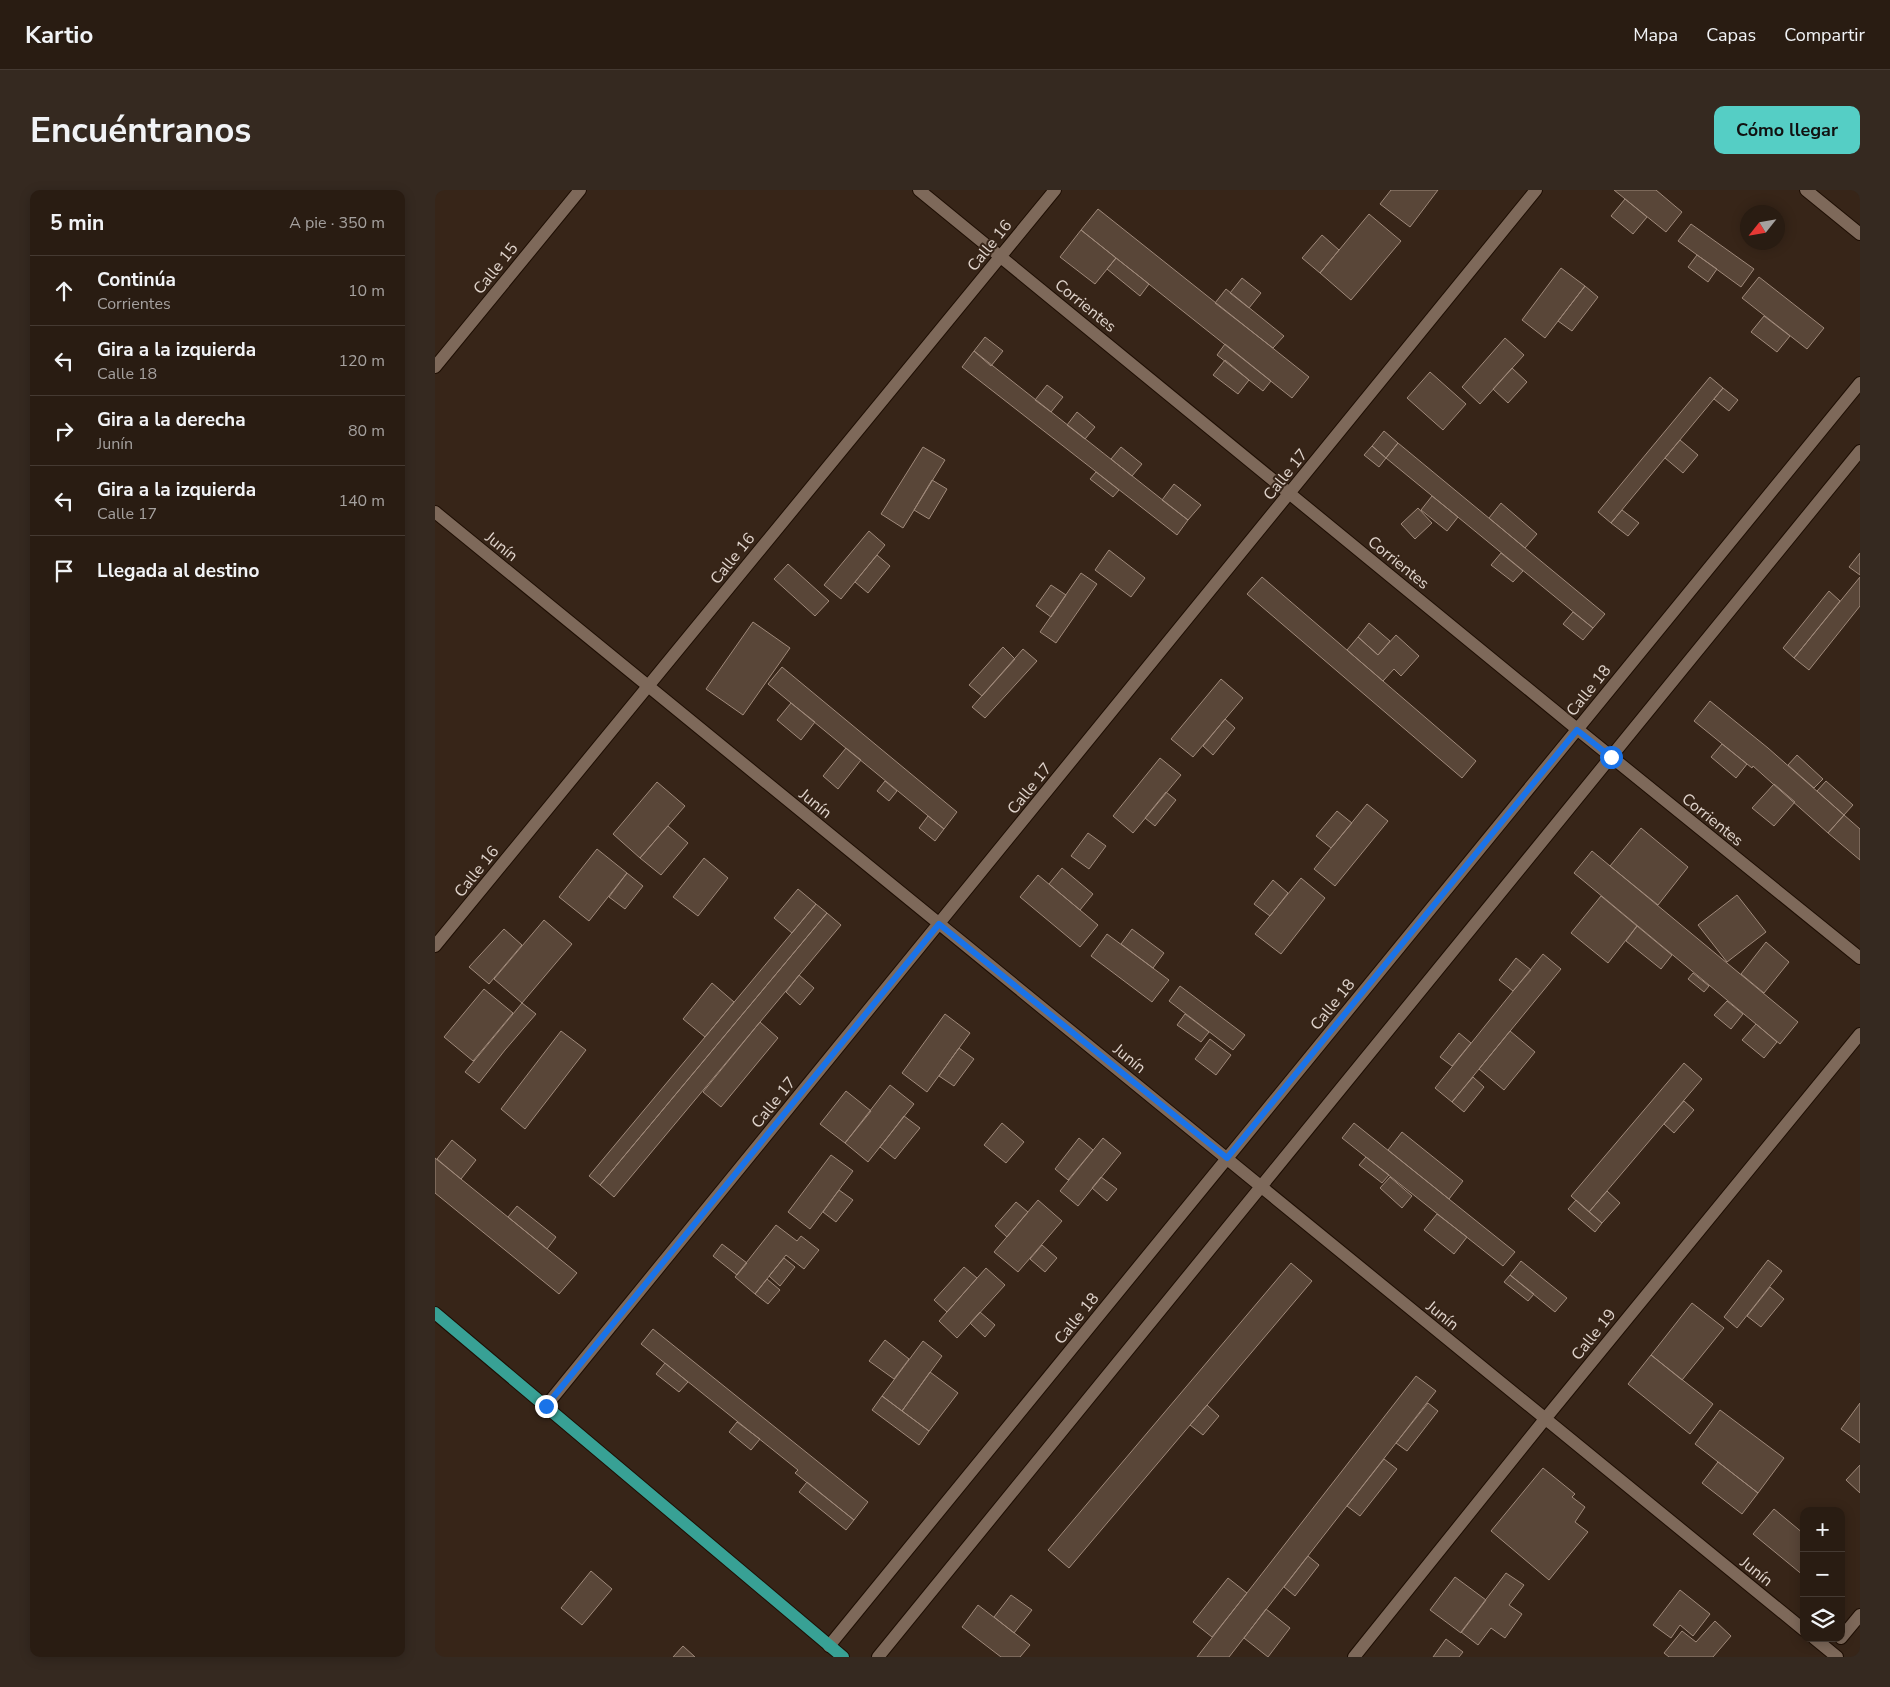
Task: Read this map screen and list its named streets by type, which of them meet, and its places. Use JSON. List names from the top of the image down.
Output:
{
  "streets": {
    "street": [
      "Calle 16",
      "Calle 15",
      "Corrientes",
      "Calle 17",
      "Junín",
      "Calle 18",
      "Calle 19"
    ]
  },
  "crossings": [
    ["Calle 16", "Corrientes"],
    ["Calle 16", "Junín"],
    ["Corrientes", "Calle 17"],
    ["Corrientes", "Calle 18"],
    ["Calle 17", "Junín"],
    ["Junín", "Calle 18"],
    ["Junín", "Calle 19"]
  ],
  "north": "bottom left",
  "page": {
    "header": "Kartio",
    "nav": ["Mapa", "Capas", "Compartir"],
    "buttons": "Cómo llegar",
    "title": "Encuéntranos",
    "heading": ["5 min", "A pie · 350 m"],
    "list": [
      ["Continúa", "Corrientes", "10 m"],
      ["Gira a la izquierda", "Calle 18", "120 m"],
      ["Gira a la derecha", "Junín", "80 m"],
      ["Gira a la izquierda", "Calle 17", "140 m"],
      "Llegada al destino"
    ],
    "map_buttons": ["+", "−"]
  }
}
